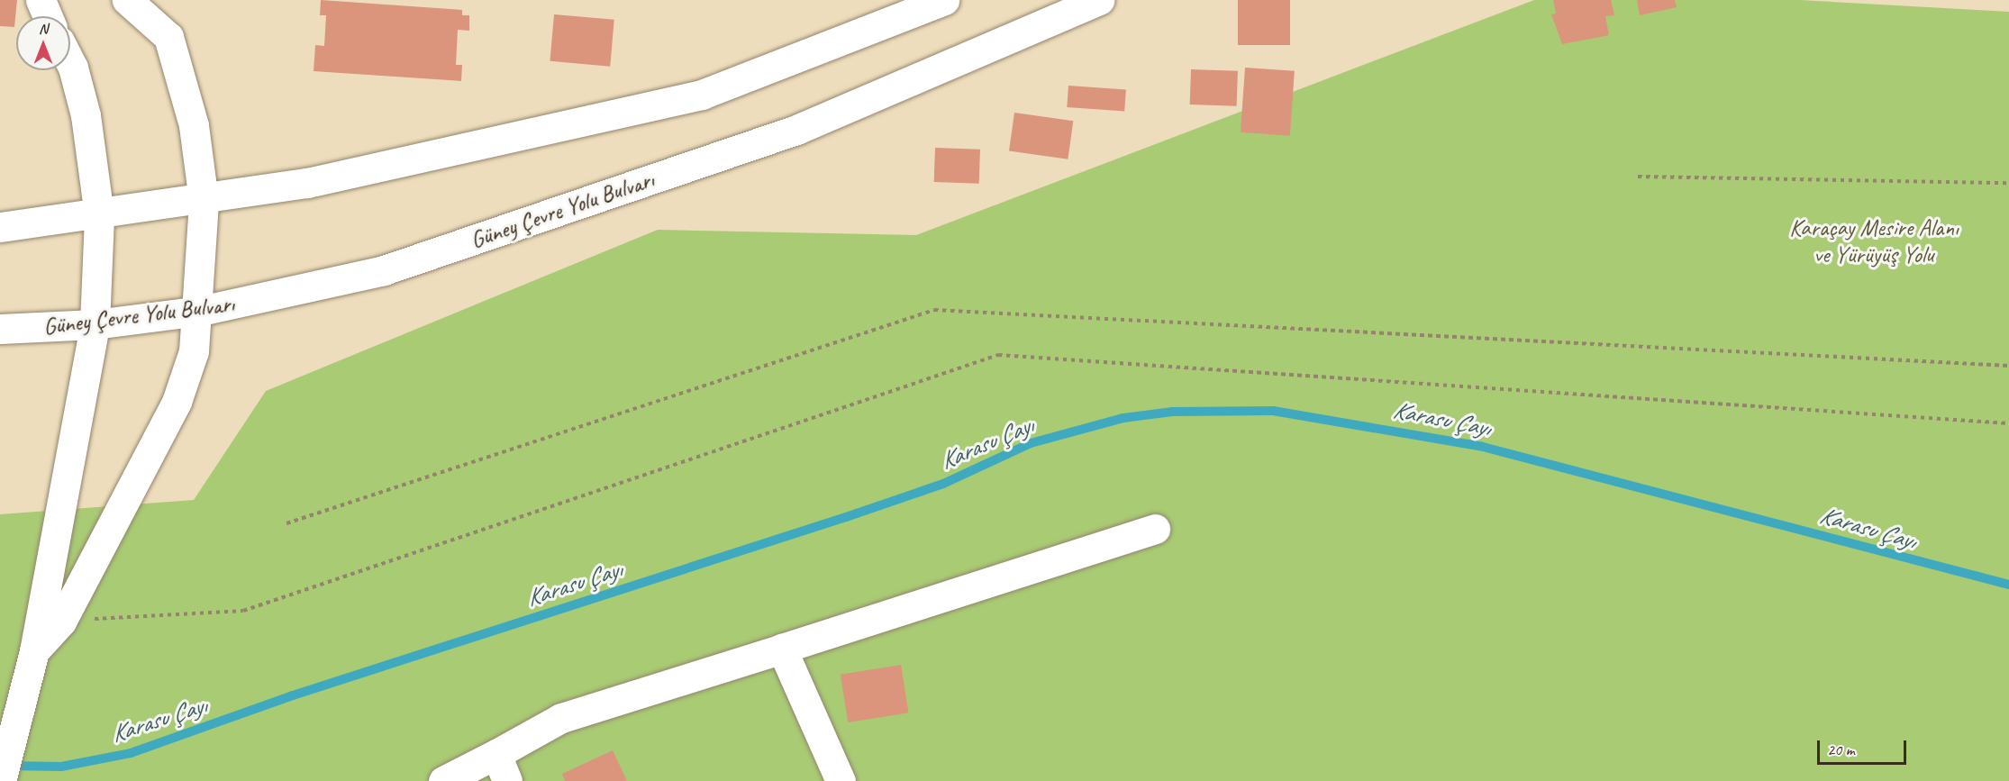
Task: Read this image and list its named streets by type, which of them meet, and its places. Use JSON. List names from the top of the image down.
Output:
{
  "streets": {
    "main road": ["Güney Çevre Yolu Bulvarı"]
  },
  "water": ["Karasu Çayı"],
  "parks": ["Karaçay Mesire Alanı ve Yürüyüş Yolu"],
  "scale_bar": "20 m",
  "north": "top"
}
